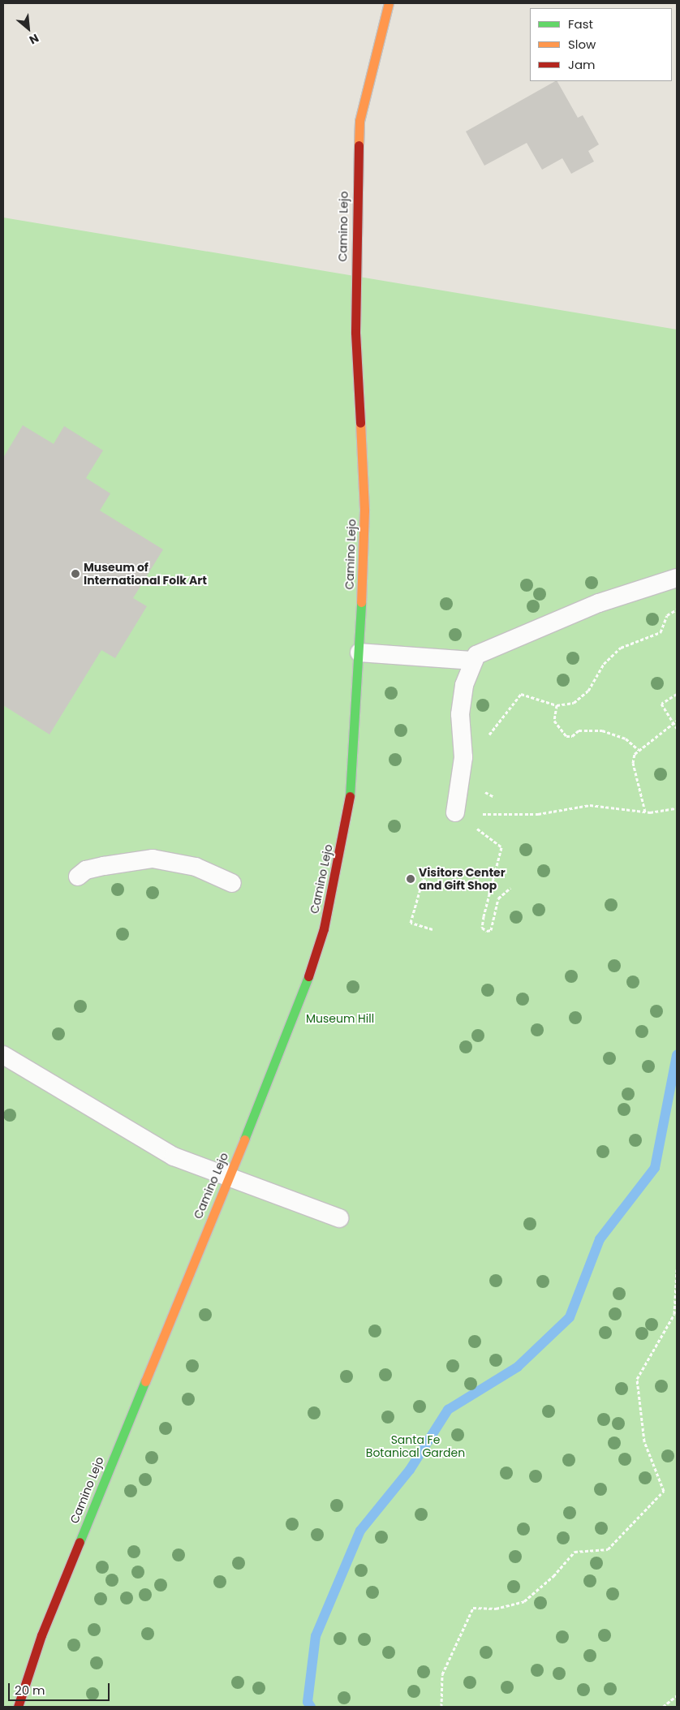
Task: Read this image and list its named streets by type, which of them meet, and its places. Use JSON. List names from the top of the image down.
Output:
{
  "streets": {
    "street": ["Camino Lejo"]
  },
  "parks": ["Museum Hill", "Santa Fe Botanical Garden"],
  "places": ["Museum of International Folk Art", "Visitors Center and Gift Shop"],
  "legend": ["Fast", "Slow", "Jam"],
  "scale_bar": "20 m",
  "north": "bottom right"
}
